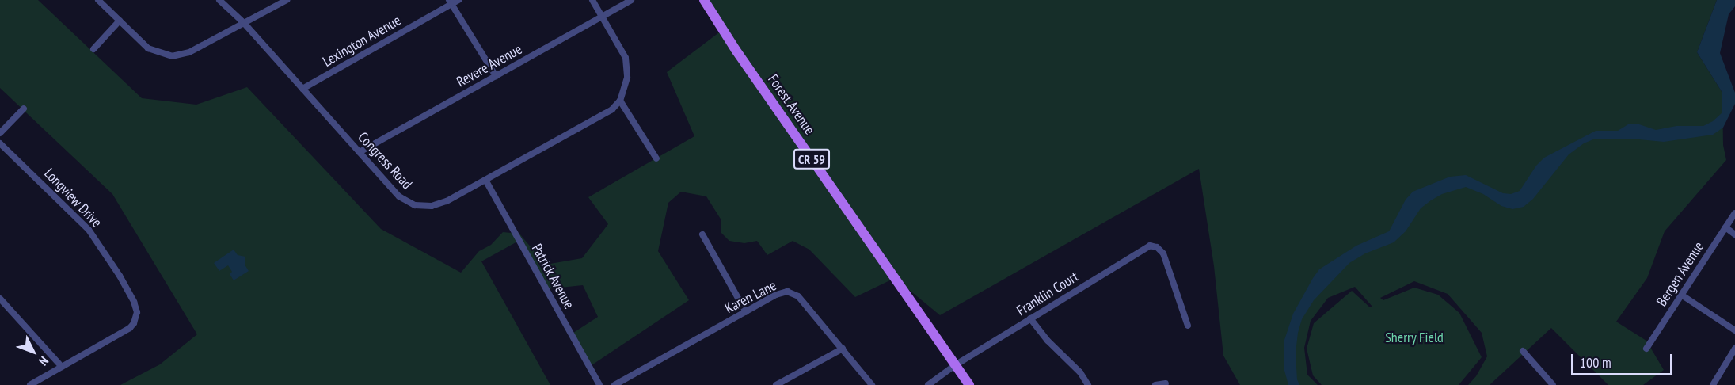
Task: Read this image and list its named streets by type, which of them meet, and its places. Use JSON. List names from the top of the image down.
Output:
{
  "streets": {
    "main road": ["Forest Avenue", "CR 59"],
    "street": [
      "Lexington Avenue",
      "Revere Avenue",
      "Congress Road",
      "Longview Drive",
      "Bergen Avenue",
      "Patrick Avenue",
      "Franklin Court",
      "Karen Lane"
    ]
  },
  "crossings": [
    ["Lexington Avenue", "Congress Road"],
    ["Revere Avenue", "Congress Road"],
    ["Forest Avenue", "CR 59"],
    ["Forest Avenue", "Franklin Court"],
    ["CR 59", "Franklin Court"],
    ["Congress Road", "Patrick Avenue"]
  ],
  "parks": ["Sherry Field"],
  "scale_bar": "100 m",
  "north": "bottom right"
}
